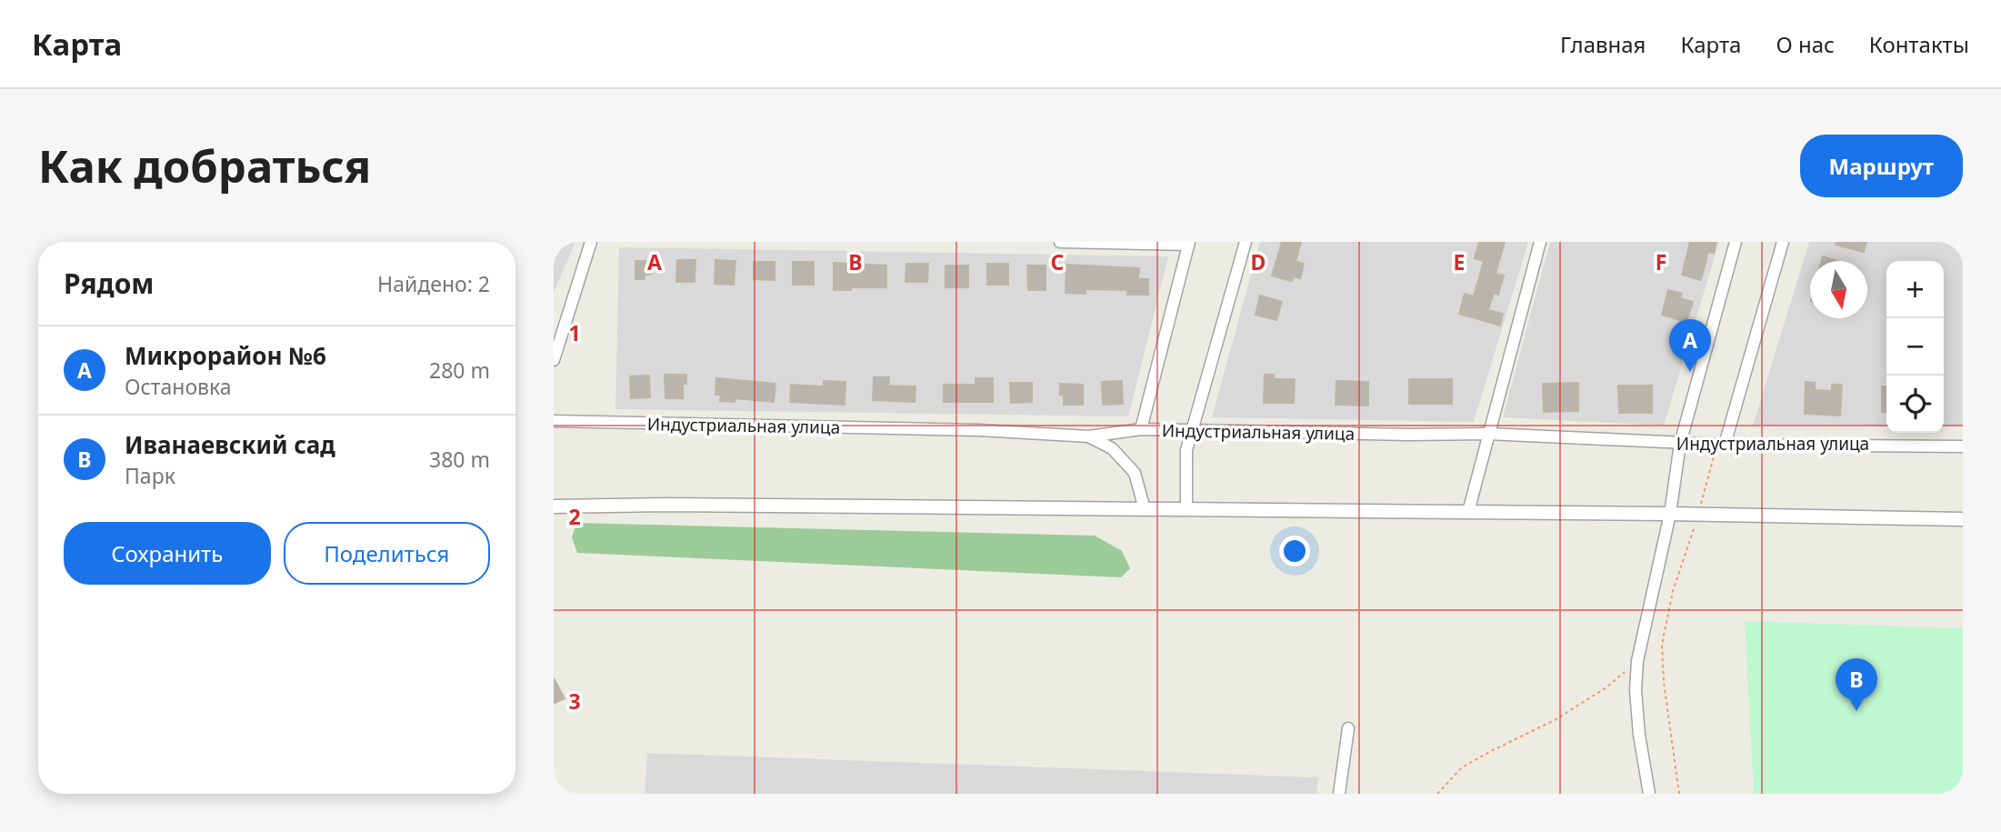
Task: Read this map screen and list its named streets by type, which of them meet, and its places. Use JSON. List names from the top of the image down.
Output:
{
  "streets": {
    "street": ["Индустриальная улица"]
  },
  "north": "bottom",
  "page": {
    "header": "Карта",
    "nav": [
      "Главная",
      "Карта",
      "О нас",
      "Контакты"
    ],
    "buttons": [
      "Маршрут",
      ["Сохранить", "Поделиться"]
    ],
    "title": "Как добраться",
    "heading": ["Рядом", "Найдено: 2"],
    "map_buttons": ["+", "−"],
    "pins": ["A", "B"],
    "list": [
      {
        "mark": "A",
        "name": "Микрорайон №6",
        "note": "Остановка",
        "value": "280 m"
      },
      {
        "mark": "B",
        "name": "Иванаевский сад",
        "note": "Парк",
        "value": "380 m"
      }
    ]
  },
  "grid": {
    "columns": [
      "A",
      "B",
      "C",
      "D",
      "E",
      "F"
    ],
    "rows": ["1", "2", "3"]
  }
}
